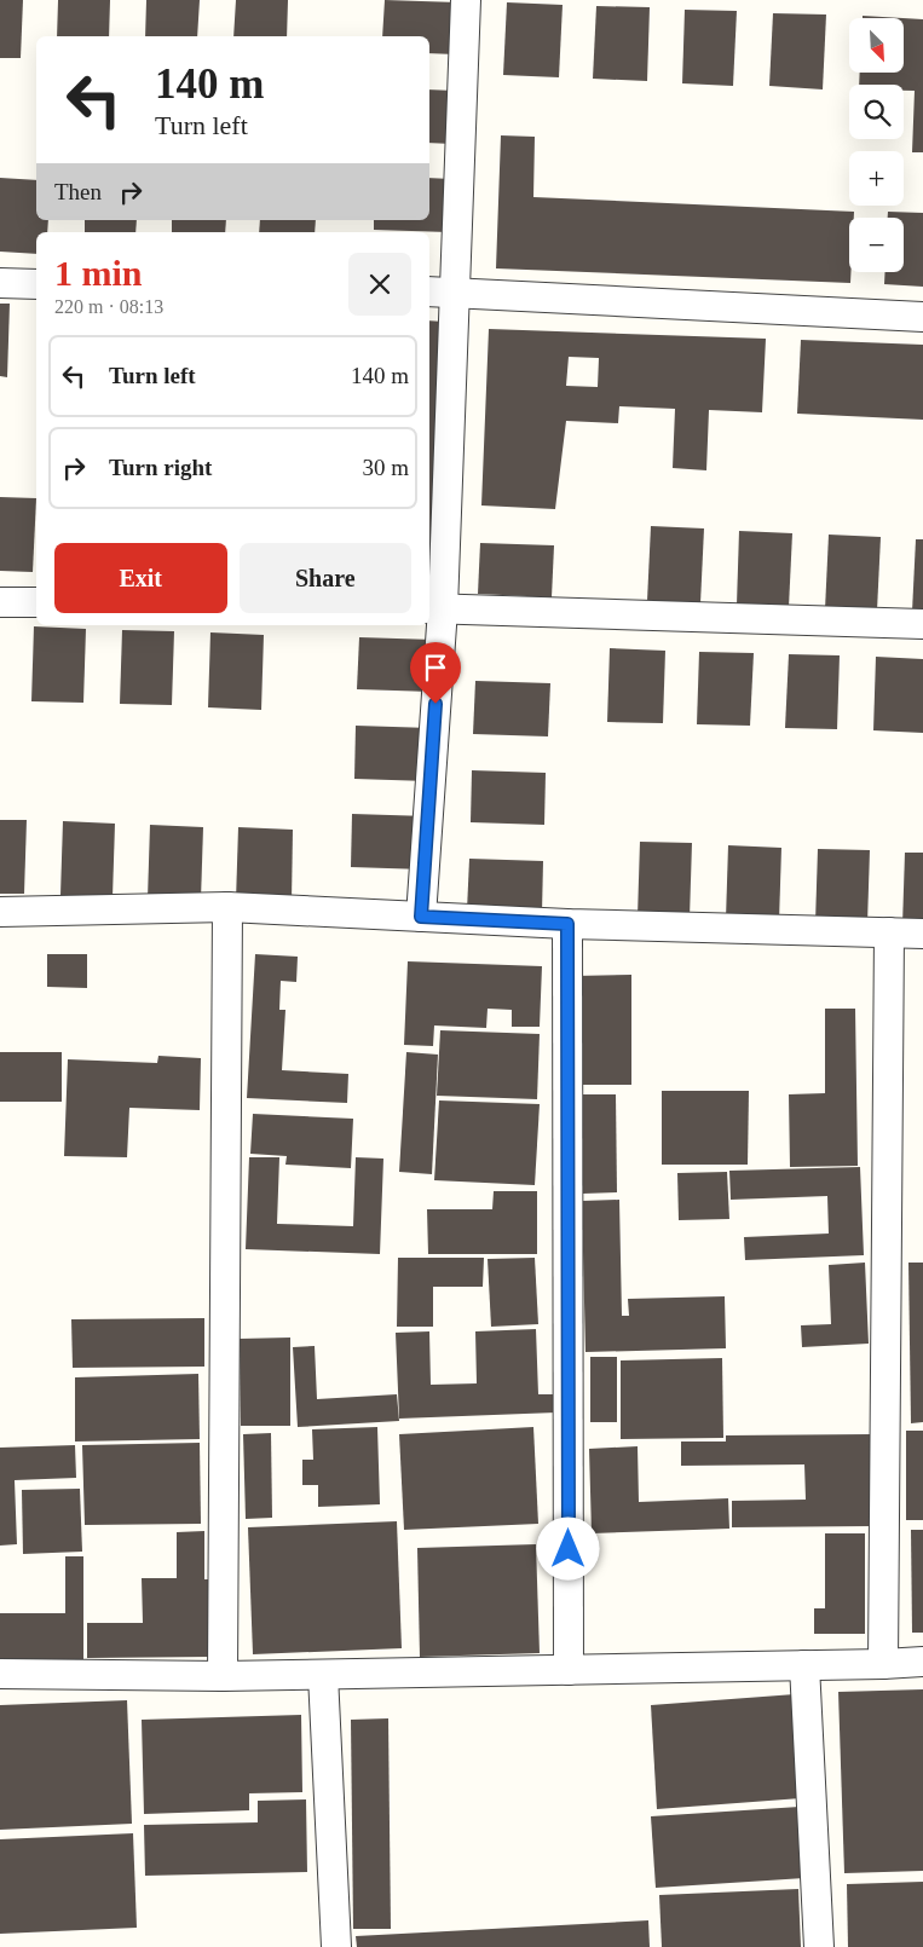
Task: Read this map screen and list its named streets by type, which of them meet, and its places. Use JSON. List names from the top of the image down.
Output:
{
  "north": "bottom right",
  "page": {
    "map_buttons": ["+", "−"],
    "turn": ["140 m", "Turn left"],
    "then": "Then",
    "heading": ["1 min", "220 m · 08:13"],
    "list": [
      {
        "name": "Turn left",
        "value": "140 m"
      },
      {
        "name": "Turn right",
        "value": "30 m"
      }
    ],
    "buttons": ["Exit", "Share"]
  }
}
